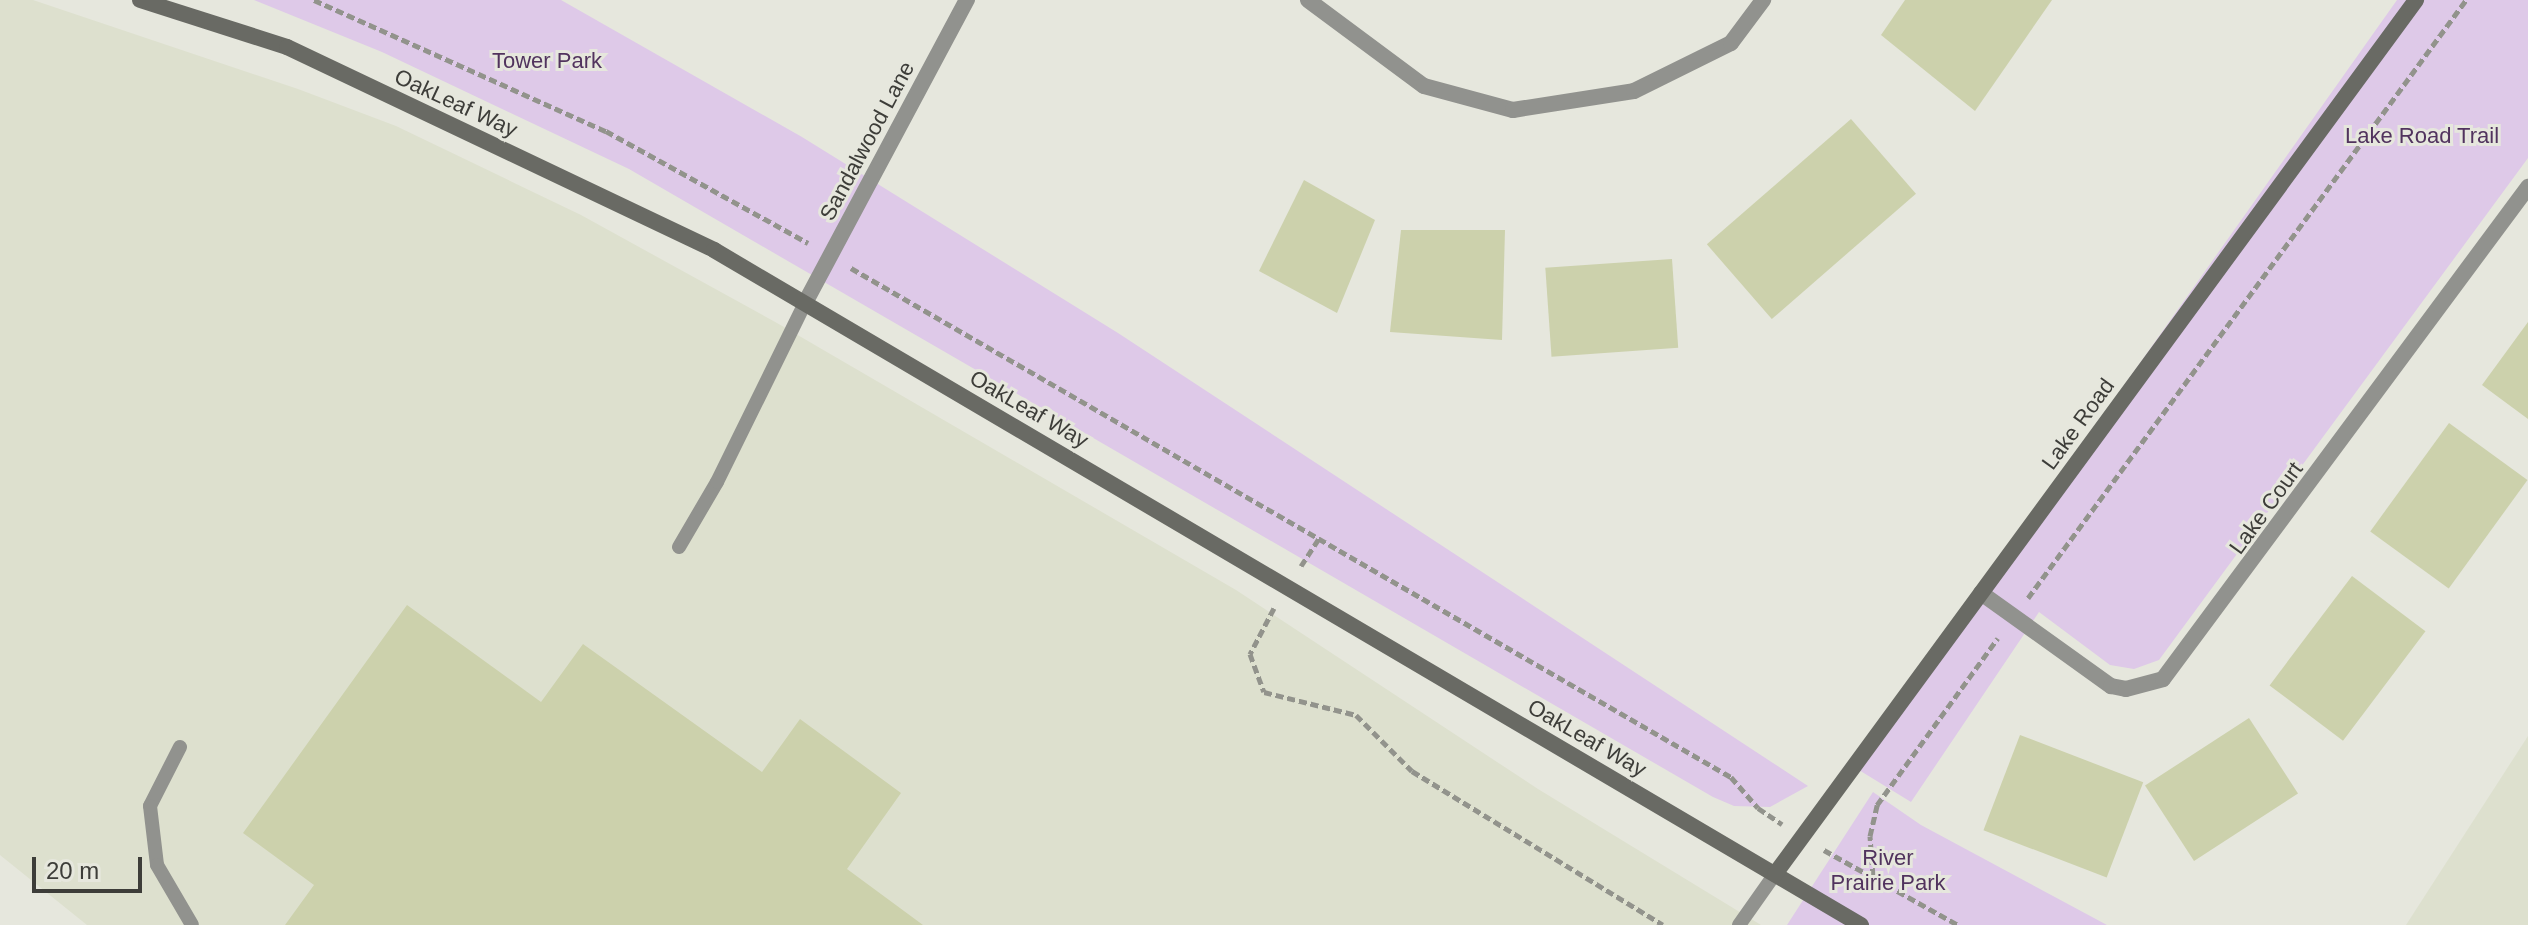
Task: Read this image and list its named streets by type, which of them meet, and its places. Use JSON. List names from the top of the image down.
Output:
{
  "streets": {
    "street": [
      "OakLeaf Way",
      "Sandalwood Lane",
      "Lake Road",
      "Lake Court"
    ]
  },
  "crossings": [
    ["OakLeaf Way", "Sandalwood Lane"],
    ["OakLeaf Way", "Lake Road"],
    ["Lake Road", "Lake Court"]
  ],
  "parks": ["Tower Park", "Lake Road Trail", "River Prairie Park"],
  "scale_bar": "20 m"
}
